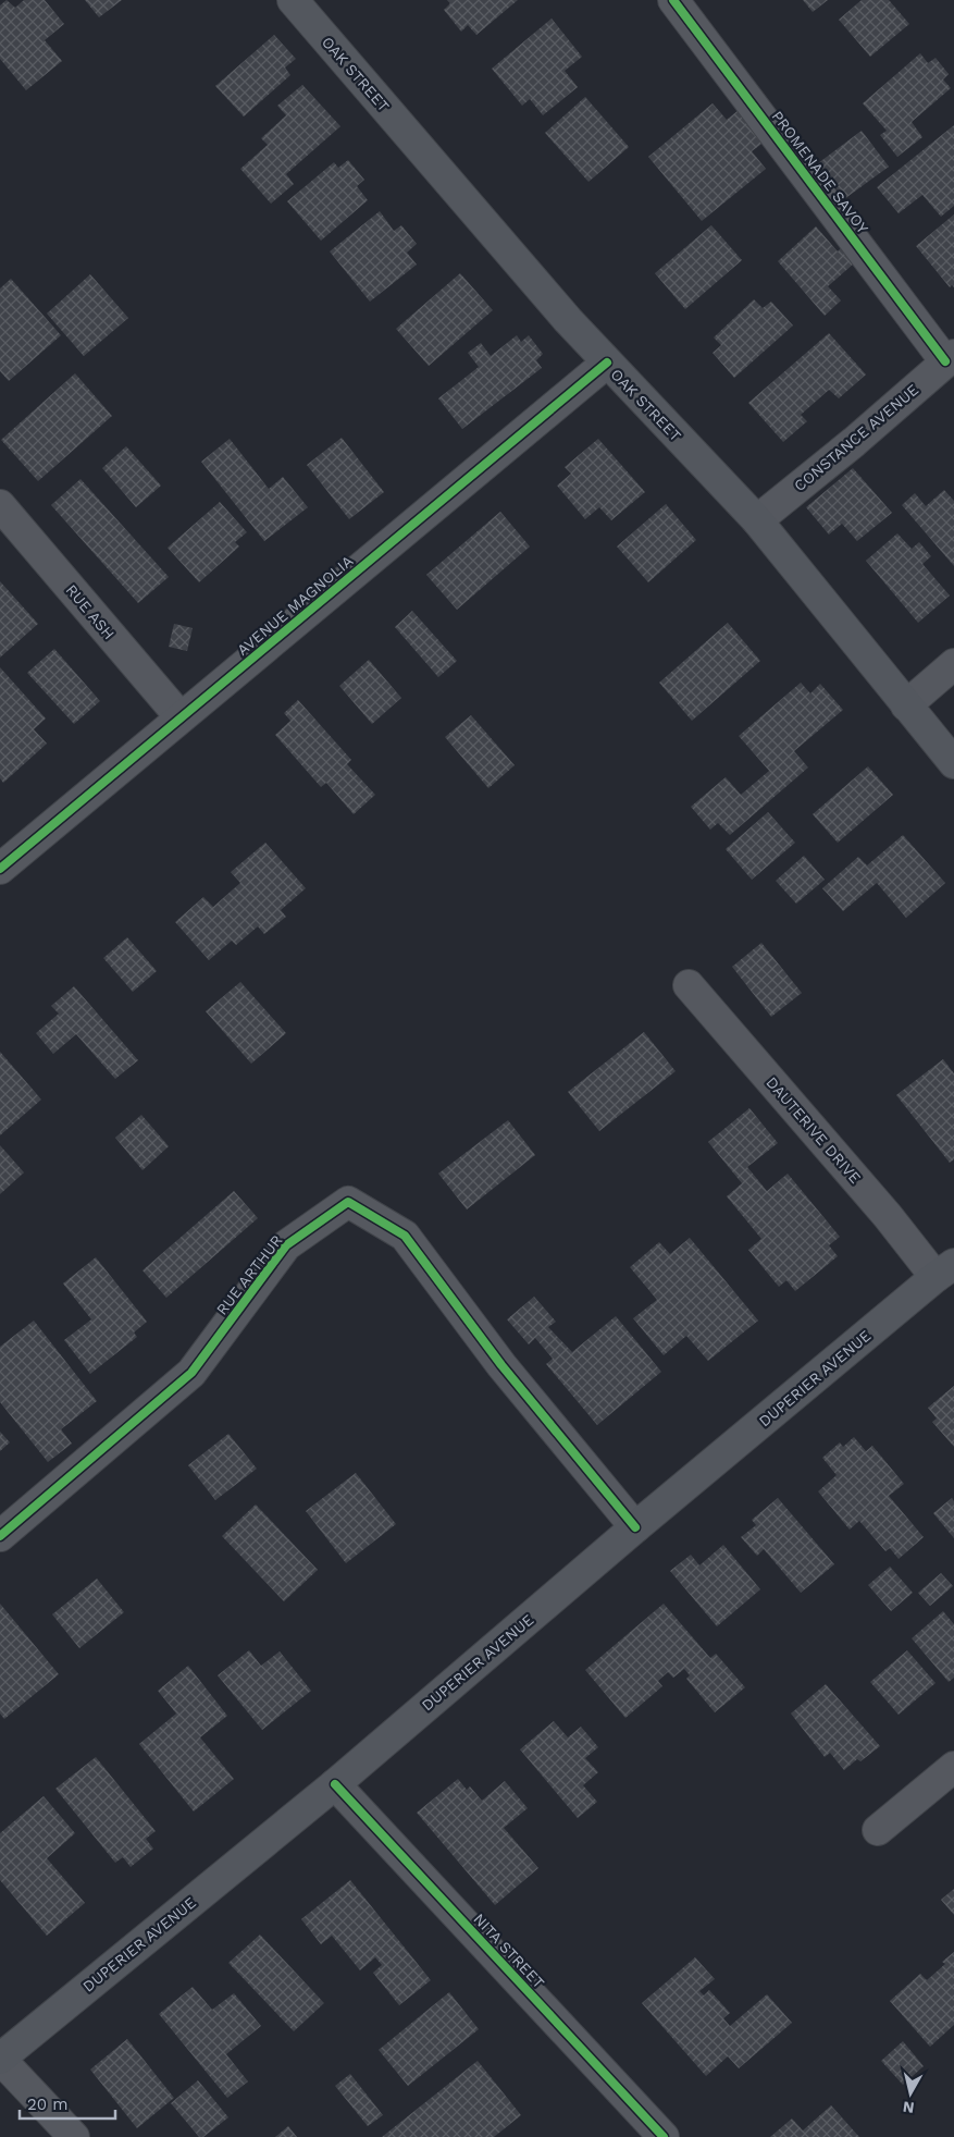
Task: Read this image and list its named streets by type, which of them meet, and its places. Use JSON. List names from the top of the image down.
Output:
{
  "streets": {
    "main road": ["OAK STREET", "DUPERIER AVENUE"],
    "street": [
      "PROMENADE SAVOY",
      "CONSTANCE AVENUE",
      "AVENUE MAGNOLIA",
      "RUE ASH",
      "DAUTERIVE DRIVE",
      "RUE ARTHUR",
      "NITA STREET"
    ]
  },
  "crossings": [
    ["OAK STREET", "CONSTANCE AVENUE"],
    ["OAK STREET", "AVENUE MAGNOLIA"],
    ["PROMENADE SAVOY", "CONSTANCE AVENUE"],
    ["AVENUE MAGNOLIA", "RUE ASH"],
    ["DAUTERIVE DRIVE", "DUPERIER AVENUE"],
    ["RUE ARTHUR", "DUPERIER AVENUE"],
    ["DUPERIER AVENUE", "NITA STREET"]
  ],
  "scale_bar": "20 m",
  "north": "bottom"
}
